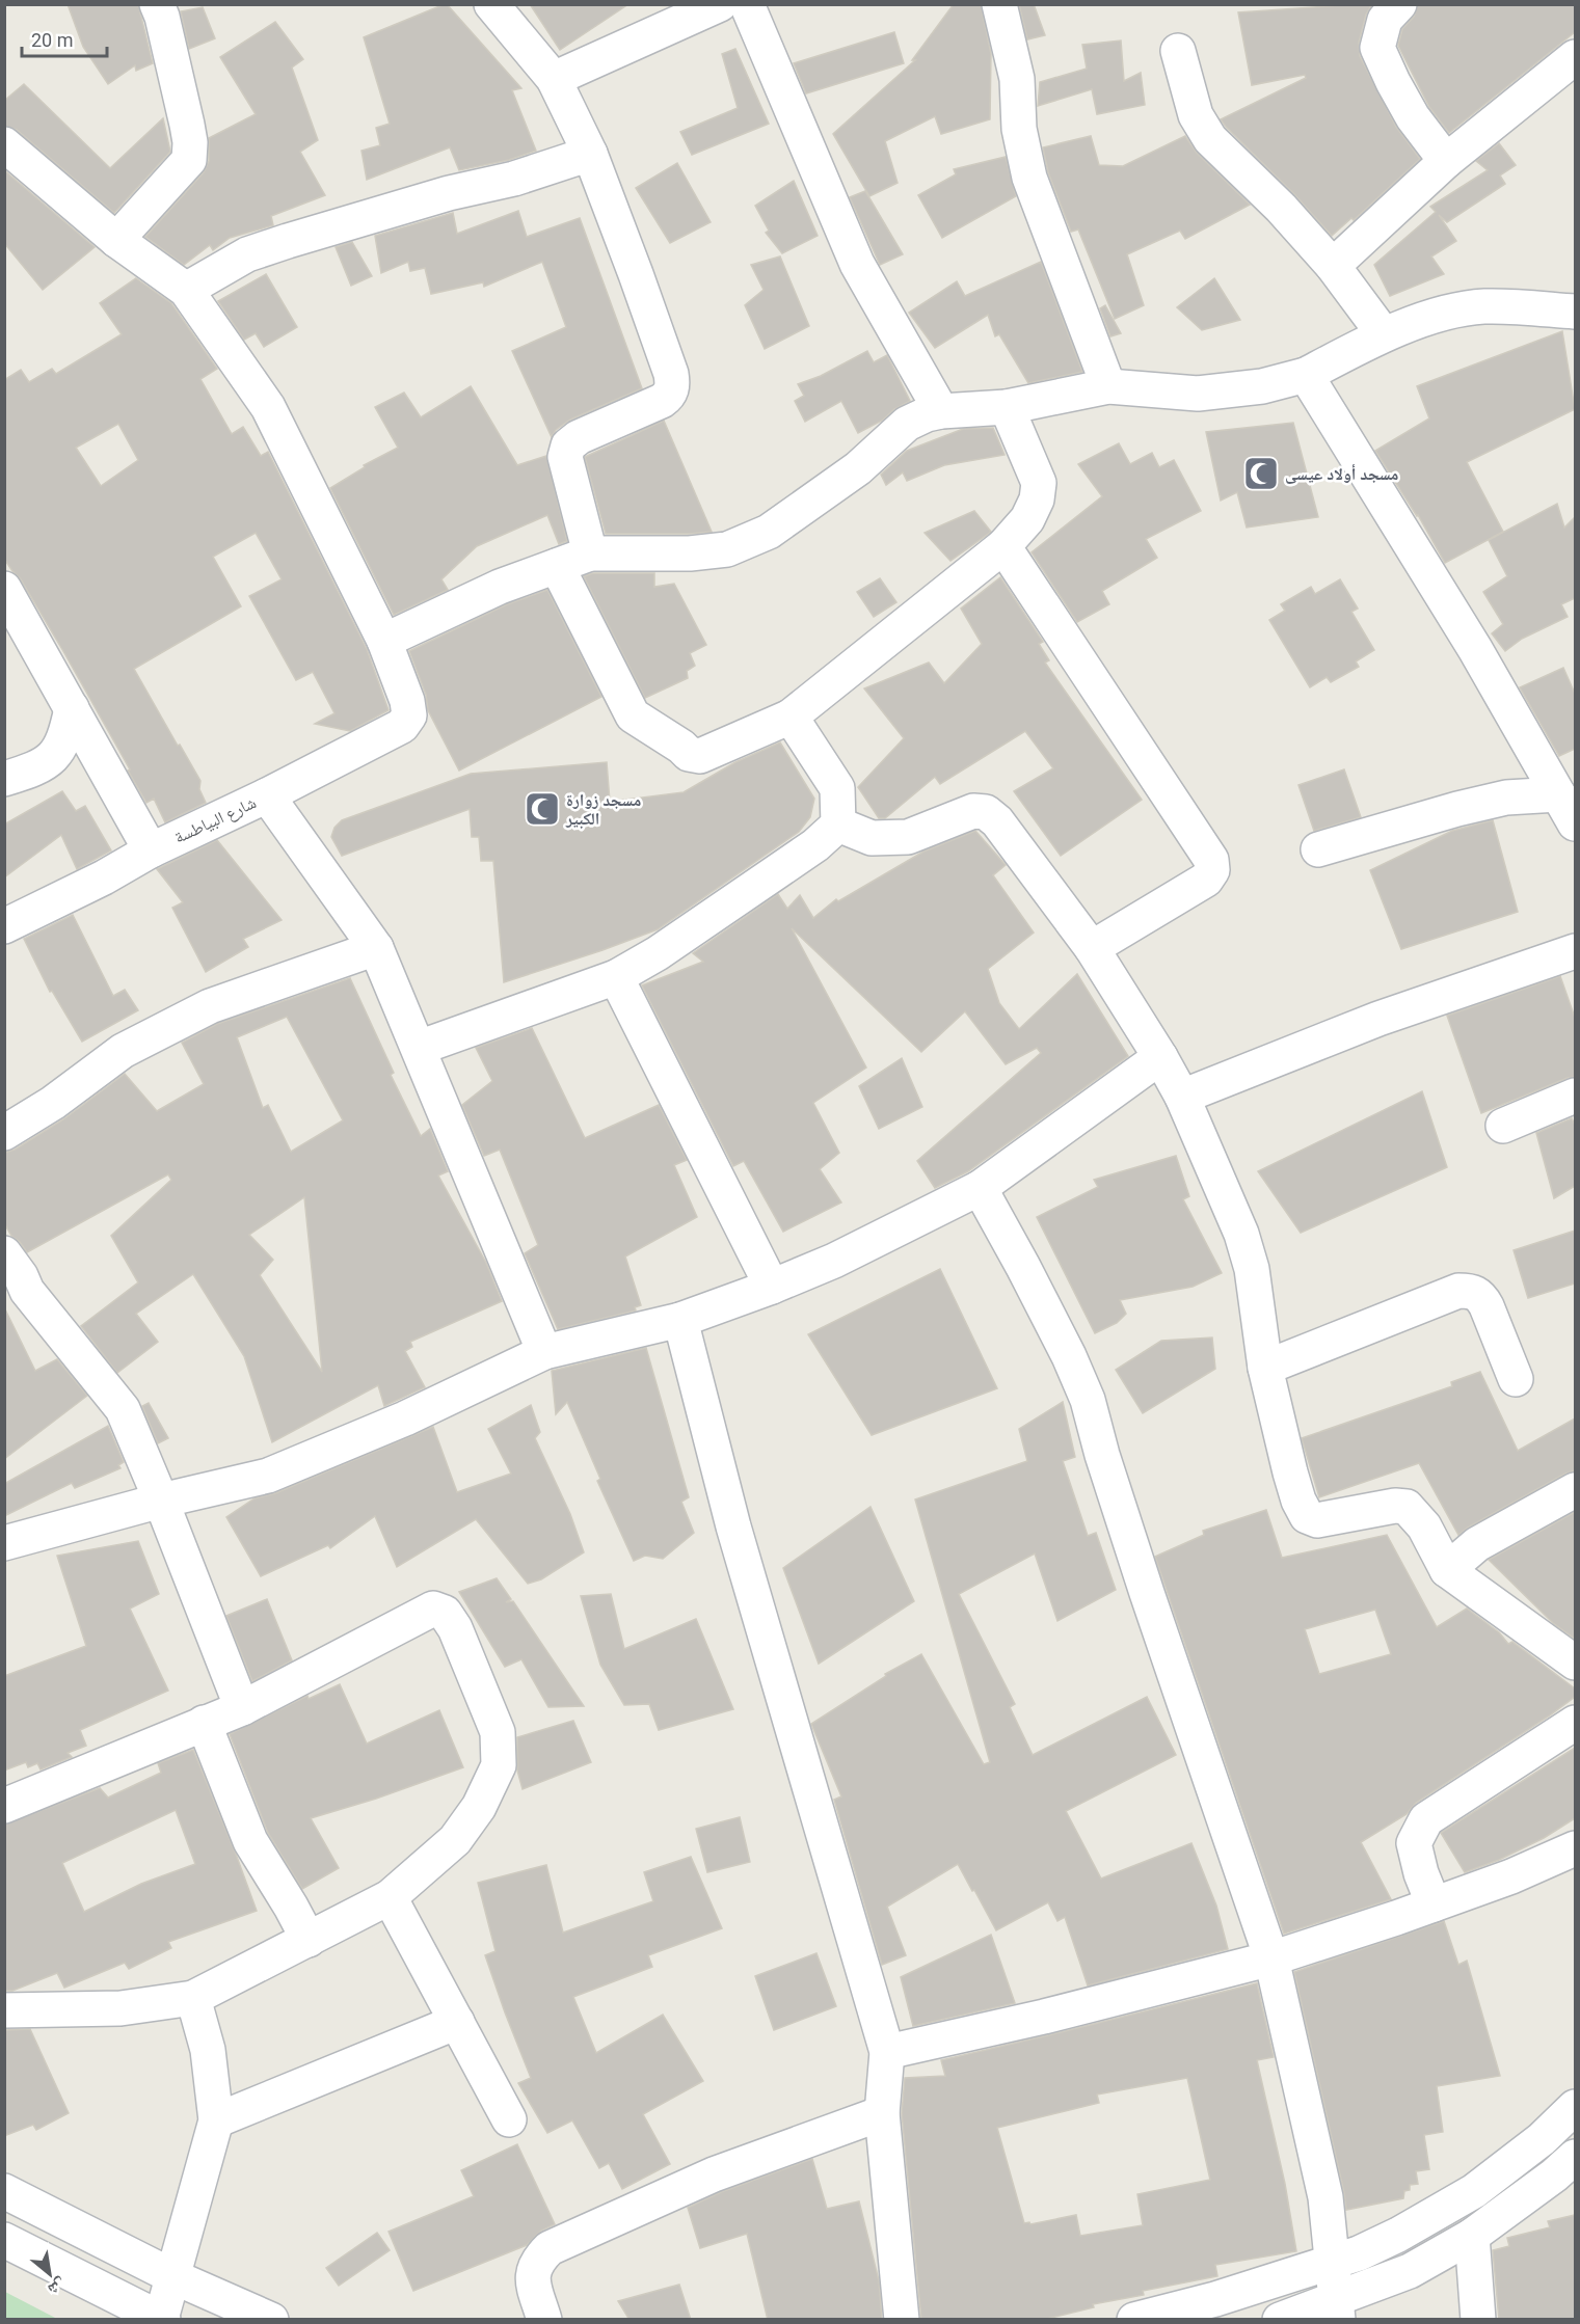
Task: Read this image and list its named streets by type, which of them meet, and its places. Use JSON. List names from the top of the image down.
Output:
{
  "streets": {
    "street": ["شارع البياطسة"]
  },
  "places": {
    "mosque": ["مسجد أولاد عيسى", "مسجد زوارة الكبير"]
  },
  "scale_bar": "20 m",
  "north": "bottom right"
}
